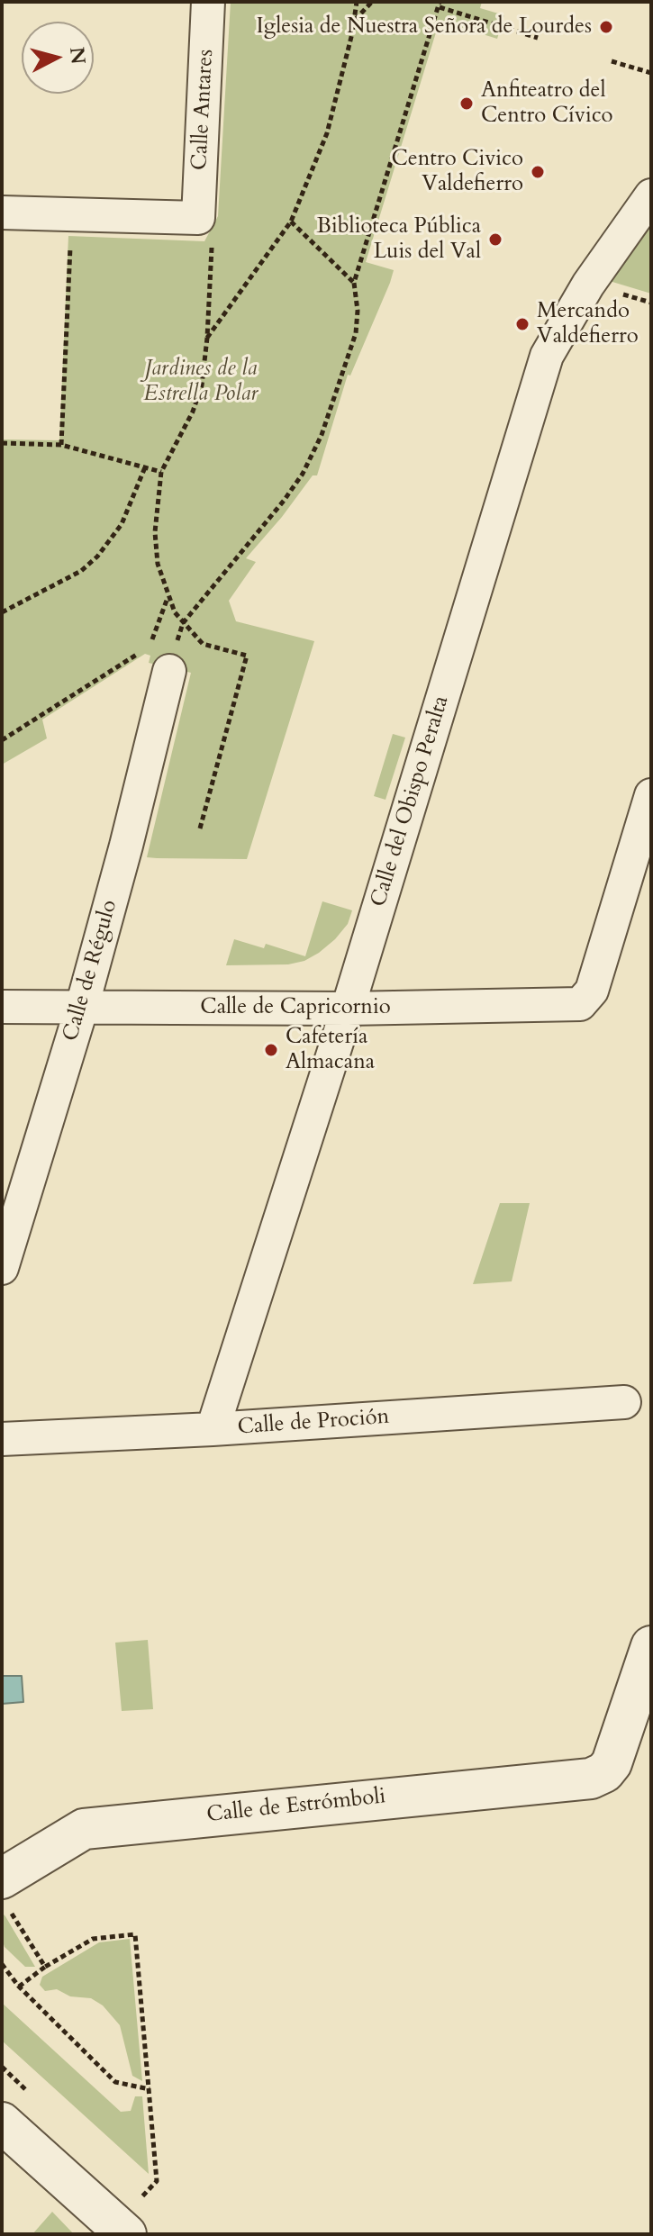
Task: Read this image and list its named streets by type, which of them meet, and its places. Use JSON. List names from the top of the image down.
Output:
{
  "streets": {
    "street": [
      "Calle Antares",
      "Calle del Obispo Peralta",
      "Calle de Régulo",
      "Calle de Capricornio",
      "Calle de Proción",
      "Calle de Estrómboli"
    ]
  },
  "crossings": [
    ["Calle del Obispo Peralta", "Calle de Capricornio"],
    ["Calle del Obispo Peralta", "Calle de Proción"],
    ["Calle de Régulo", "Calle de Capricornio"]
  ],
  "parks": ["Jardines de la Estrella Polar"],
  "places": [
    "Iglesia de Nuestra Señora de Lourdes",
    "Anfiteatro del Centro Cívico",
    "Centro Civico Valdefierro",
    "Biblioteca Pública Luis del Val",
    "Mercando Valdefierro",
    "Cafetería Almacana"
  ],
  "north": "right"
}
